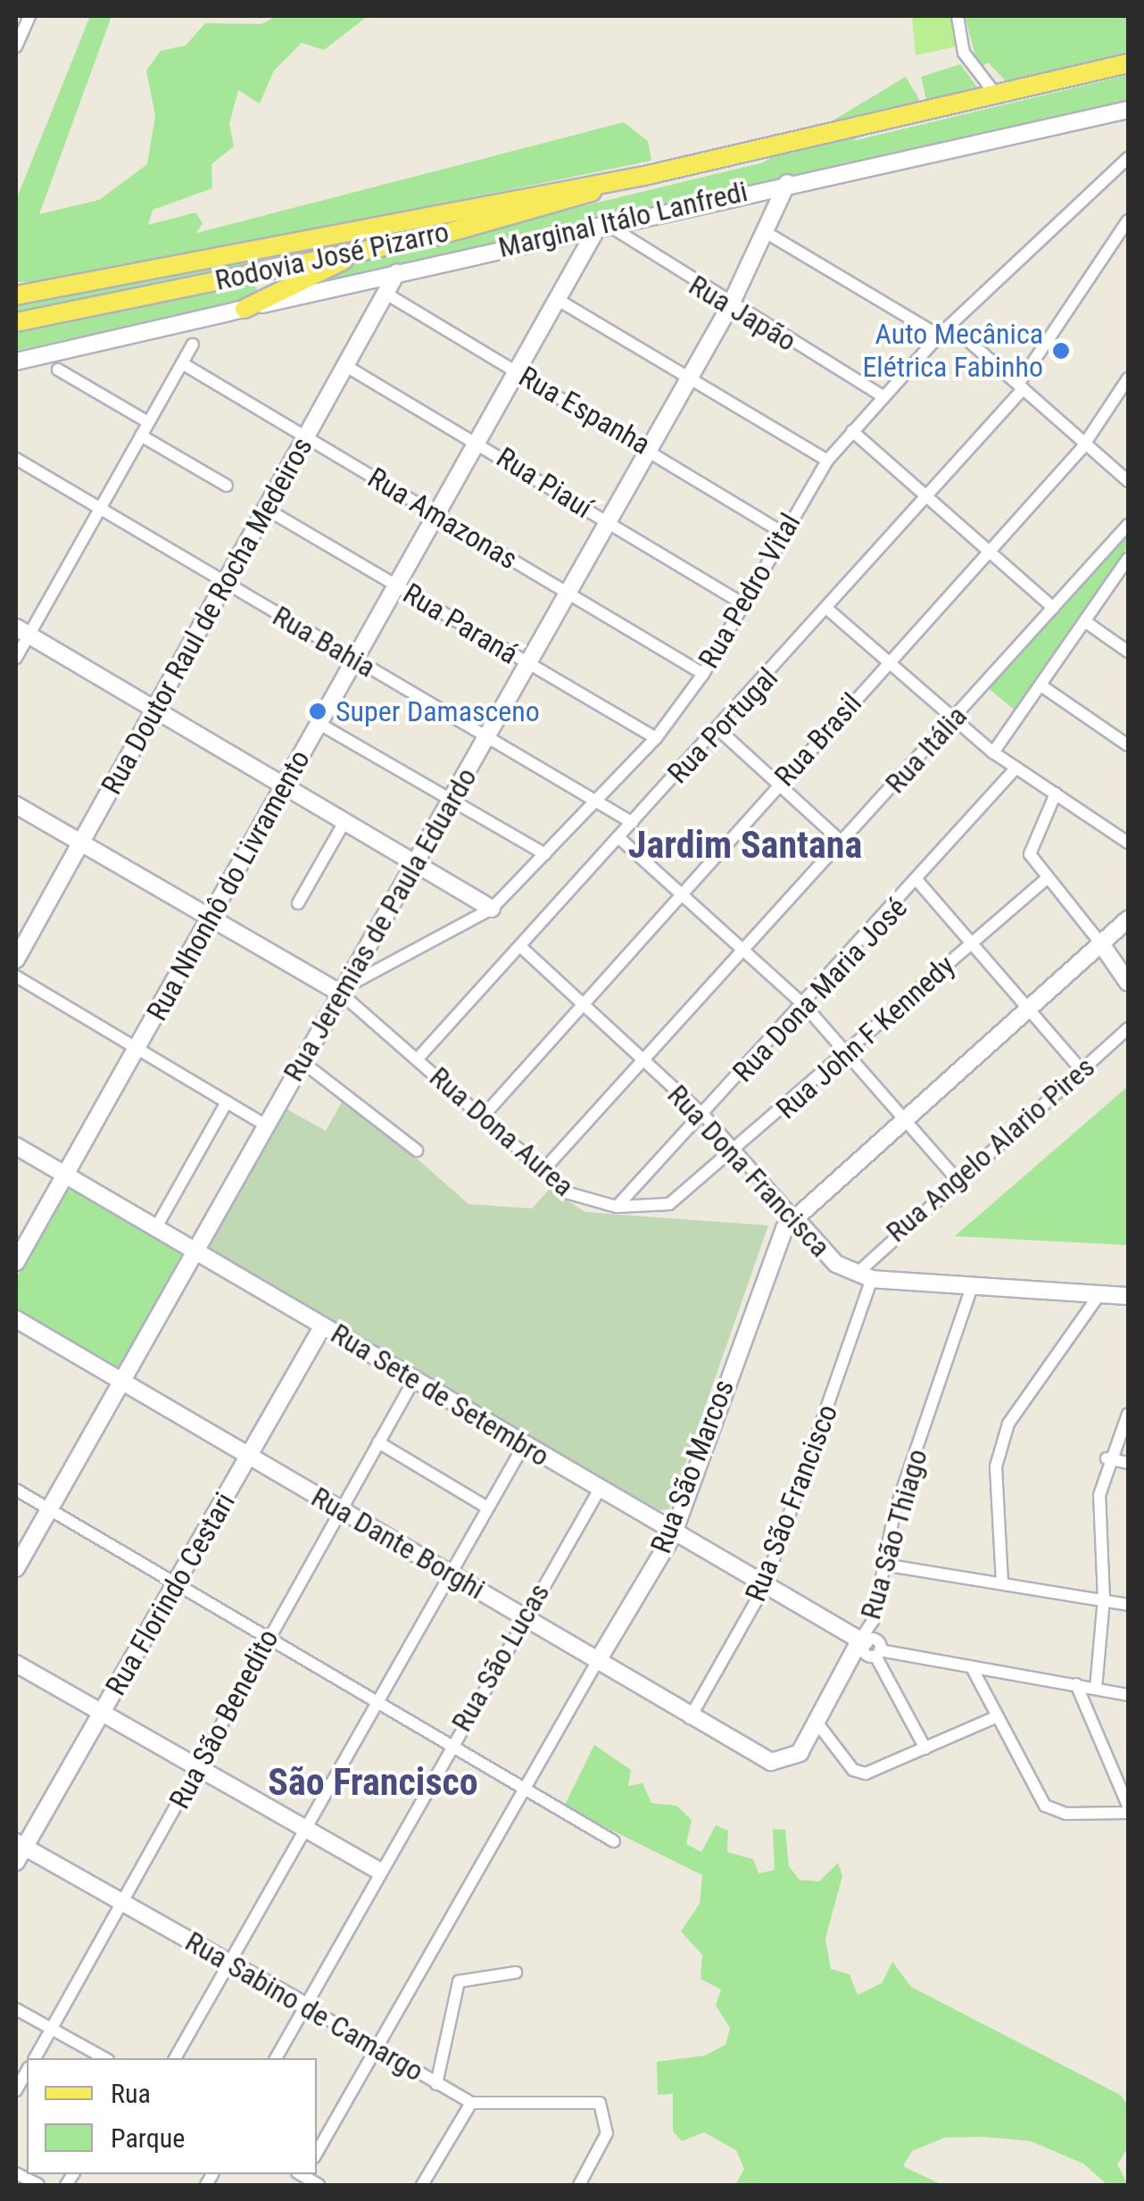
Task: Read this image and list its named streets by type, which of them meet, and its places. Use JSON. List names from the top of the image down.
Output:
{
  "streets": {
    "main road": ["Rodovia José Pizarro"],
    "street": [
      "Marginal Itálo Lanfredi",
      "Rua Japão",
      "Rua Espanha",
      "Rua Piauí",
      "Rua Amazonas",
      "Rua Pedro Vital",
      "Rua Doutor Raul de Rocha Medeiros",
      "Rua Paraná",
      "Rua Bahia",
      "Rua Portugal",
      "Rua Brasil",
      "Rua Itália",
      "Rua Nhonhô do Livramento",
      "Rua Jeremias de Paula Eduardo",
      "Rua Dona Maria José",
      "Rua John F Kennedy",
      "Rua Dona Aurea",
      "Rua Angelo Alario Pires",
      "Rua Dona Francisca",
      "Rua Sete de Setembro",
      "Rua São Marcos",
      "Rua São Francisco",
      "Rua São Thiago",
      "Rua Dante Borghi",
      "Rua Florindo Cestari",
      "Rua São Lucas",
      "Rua São Benedito",
      "Rua Sabino de Camargo"
    ]
  },
  "crossings": [
    ["Marginal Itálo Lanfredi", "Rua Japão"],
    ["Marginal Itálo Lanfredi", "Rua Doutor Raul de Rocha Medeiros"],
    ["Marginal Itálo Lanfredi", "Rua Nhonhô do Livramento"],
    ["Marginal Itálo Lanfredi", "Rua Jeremias de Paula Eduardo"],
    ["Rua Japão", "Rua Pedro Vital"],
    ["Rua Japão", "Rua Nhonhô do Livramento"],
    ["Rua Japão", "Rua Jeremias de Paula Eduardo"],
    ["Rua Espanha", "Rua Pedro Vital"],
    ["Rua Espanha", "Rua Doutor Raul de Rocha Medeiros"],
    ["Rua Espanha", "Rua Nhonhô do Livramento"],
    ["Rua Espanha", "Rua Jeremias de Paula Eduardo"],
    ["Rua Piauí", "Rua Pedro Vital"],
    ["Rua Piauí", "Rua Doutor Raul de Rocha Medeiros"],
    ["Rua Piauí", "Rua Nhonhô do Livramento"],
    ["Rua Piauí", "Rua Jeremias de Paula Eduardo"],
    ["Rua Amazonas", "Rua Pedro Vital"],
    ["Rua Amazonas", "Rua Doutor Raul de Rocha Medeiros"],
    ["Rua Amazonas", "Rua Nhonhô do Livramento"],
    ["Rua Amazonas", "Rua Jeremias de Paula Eduardo"],
    ["Rua Pedro Vital", "Rua Paraná"],
    ["Rua Pedro Vital", "Rua Bahia"],
    ["Rua Pedro Vital", "Rua Jeremias de Paula Eduardo"],
    ["Rua Pedro Vital", "Rua Dona Aurea"],
    ["Rua Doutor Raul de Rocha Medeiros", "Rua Paraná"],
    ["Rua Doutor Raul de Rocha Medeiros", "Rua Bahia"],
    ["Rua Paraná", "Rua Nhonhô do Livramento"],
    ["Rua Paraná", "Rua Jeremias de Paula Eduardo"],
    ["Rua Bahia", "Rua Portugal"],
    ["Rua Bahia", "Rua Nhonhô do Livramento"],
    ["Rua Bahia", "Rua Jeremias de Paula Eduardo"],
    ["Rua Portugal", "Rua Dona Aurea"],
    ["Rua Portugal", "Rua Dona Francisca"],
    ["Rua Brasil", "Rua Dona Aurea"],
    ["Rua Brasil", "Rua Dona Francisca"],
    ["Rua Itália", "Rua Dona Aurea"],
    ["Rua Itália", "Rua Dona Francisca"],
    ["Rua Nhonhô do Livramento", "Rua Sete de Setembro"],
    ["Rua Jeremias de Paula Eduardo", "Rua Dona Aurea"],
    ["Rua Jeremias de Paula Eduardo", "Rua Sete de Setembro"],
    ["Rua Jeremias de Paula Eduardo", "Rua Dante Borghi"],
    ["Rua Dona Maria José", "Rua Dona Aurea"],
    ["Rua Dona Maria José", "Rua Dona Francisca"],
    ["Rua John F Kennedy", "Rua Dona Aurea"],
    ["Rua John F Kennedy", "Rua Dona Francisca"],
    ["Rua Angelo Alario Pires", "Rua Dona Francisca"],
    ["Rua Angelo Alario Pires", "Rua São Francisco"],
    ["Rua Dona Francisca", "Rua São Marcos"],
    ["Rua Dona Francisca", "Rua São Francisco"],
    ["Rua Sete de Setembro", "Rua São Marcos"],
    ["Rua Sete de Setembro", "Rua São Francisco"],
    ["Rua Sete de Setembro", "Rua São Thiago"],
    ["Rua Sete de Setembro", "Rua Florindo Cestari"],
    ["Rua Sete de Setembro", "Rua São Lucas"],
    ["Rua Sete de Setembro", "Rua São Benedito"],
    ["Rua São Marcos", "Rua Dante Borghi"],
    ["Rua São Marcos", "Rua Sabino de Camargo"],
    ["Rua São Francisco", "Rua Dante Borghi"],
    ["Rua São Thiago", "Rua Dante Borghi"],
    ["Rua Dante Borghi", "Rua Florindo Cestari"],
    ["Rua Dante Borghi", "Rua São Lucas"],
    ["Rua Dante Borghi", "Rua São Benedito"],
    ["Rua Florindo Cestari", "Rua Sabino de Camargo"],
    ["Rua São Lucas", "Rua Sabino de Camargo"],
    ["Rua São Benedito", "Rua Sabino de Camargo"]
  ],
  "districts": ["Jardim Santana", "São Francisco"],
  "places": ["Auto Mecânica Elétrica Fabinho", "Super Damasceno"],
  "legend": ["Rua", "Parque"]
}
